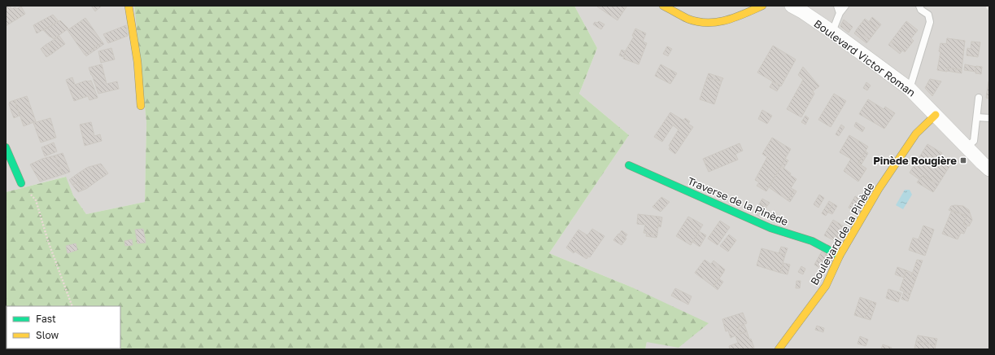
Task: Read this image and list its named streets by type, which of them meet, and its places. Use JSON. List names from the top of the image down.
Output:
{
  "streets": {
    "street": ["Boulevard Victor Roman", "Traverse de la Pinède", "Boulevard de la Pinède"]
  },
  "crossings": [
    ["Boulevard Victor Roman", "Boulevard de la Pinède"],
    ["Traverse de la Pinède", "Boulevard de la Pinède"]
  ],
  "places": {
    "transit": ["Pinède Rougière"]
  },
  "legend": ["Fast", "Slow"]
}
